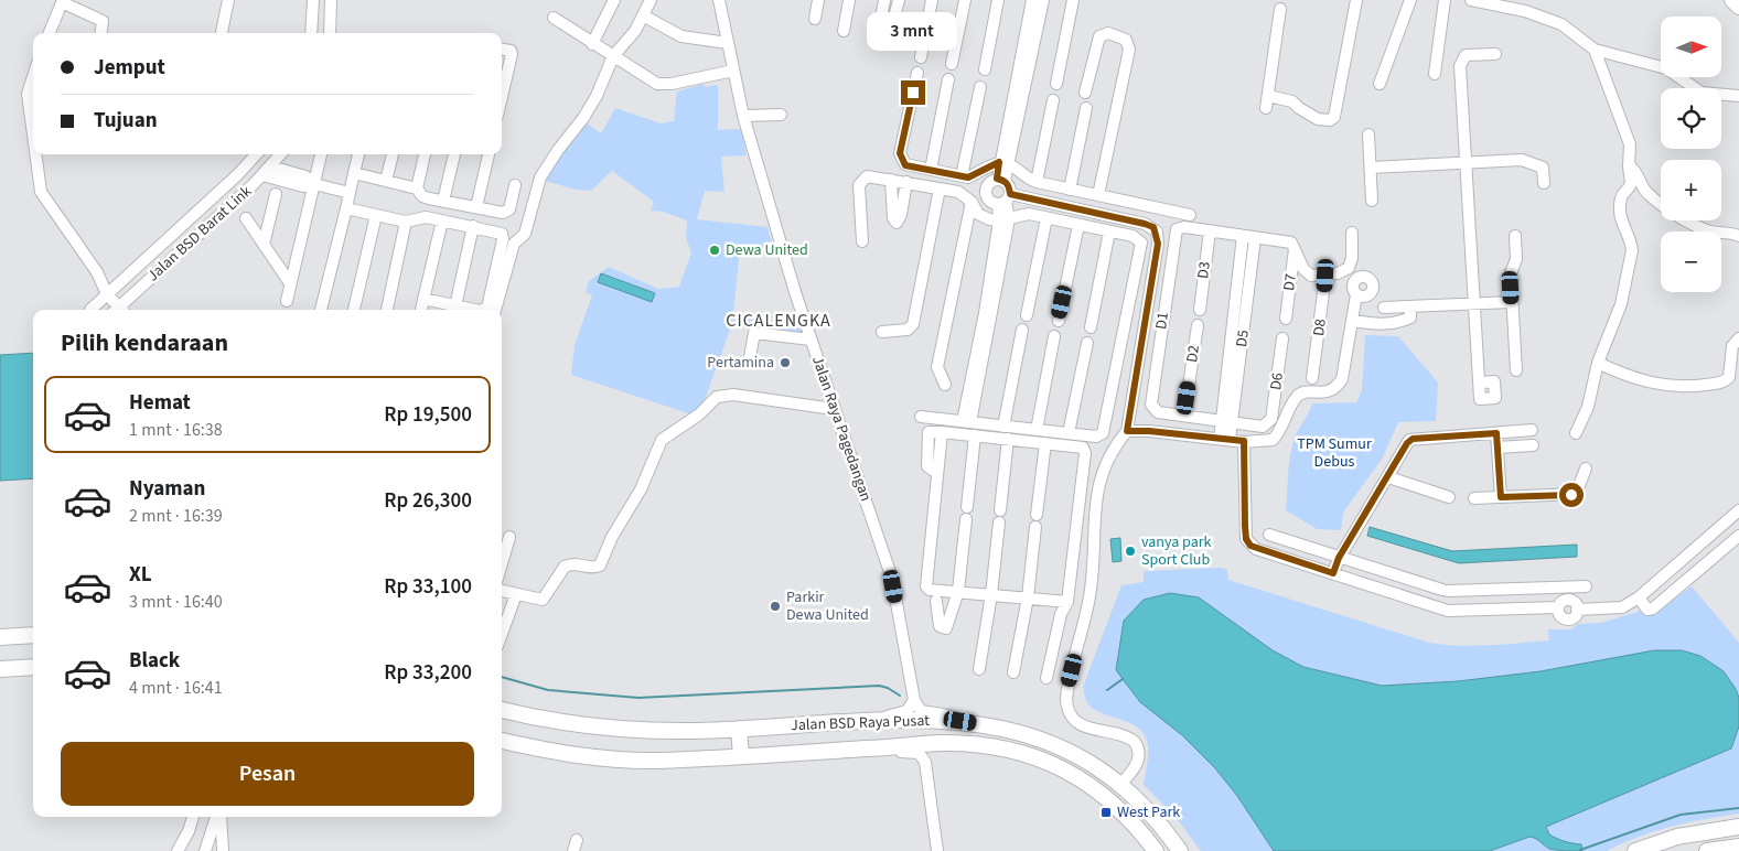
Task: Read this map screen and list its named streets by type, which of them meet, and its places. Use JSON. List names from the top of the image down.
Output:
{
  "streets": {
    "main road": ["Jalan BSD Raya Pusat"],
    "street": [
      "Jalan BSD Barat Link",
      "D3",
      "D7",
      "D1",
      "D8",
      "D5",
      "D2",
      "D6",
      "Jalan Raya Pagedangan"
    ]
  },
  "crossings": [
    ["D3", "D1"],
    ["D1", "D2"],
    ["D5", "D6"]
  ],
  "districts": ["CICALENGKA"],
  "parks": ["TPM Sumur Debus"],
  "places": {
    "other": [
      "Dewa United",
      "Pertamina",
      "vanya park Sport Club",
      "Parkir Dewa United"
    ],
    "transit": ["West Park"]
  },
  "north": "right",
  "page": {
    "bubble": "3 mnt",
    "map_buttons": ["+", "−"],
    "banner": ["Jemput", "Tujuan"],
    "heading": "Pilih kendaraan",
    "list": [
      {
        "name": "Hemat",
        "note": "1 mnt · 16:38",
        "value": "Rp 19,500"
      },
      {
        "name": "Nyaman",
        "note": "2 mnt · 16:39",
        "value": "Rp 26,300"
      },
      {
        "name": "XL",
        "note": "3 mnt · 16:40",
        "value": "Rp 33,100"
      },
      {
        "name": "Black",
        "note": "4 mnt · 16:41",
        "value": "Rp 33,200"
      }
    ],
    "buttons": "Pesan"
  }
}
